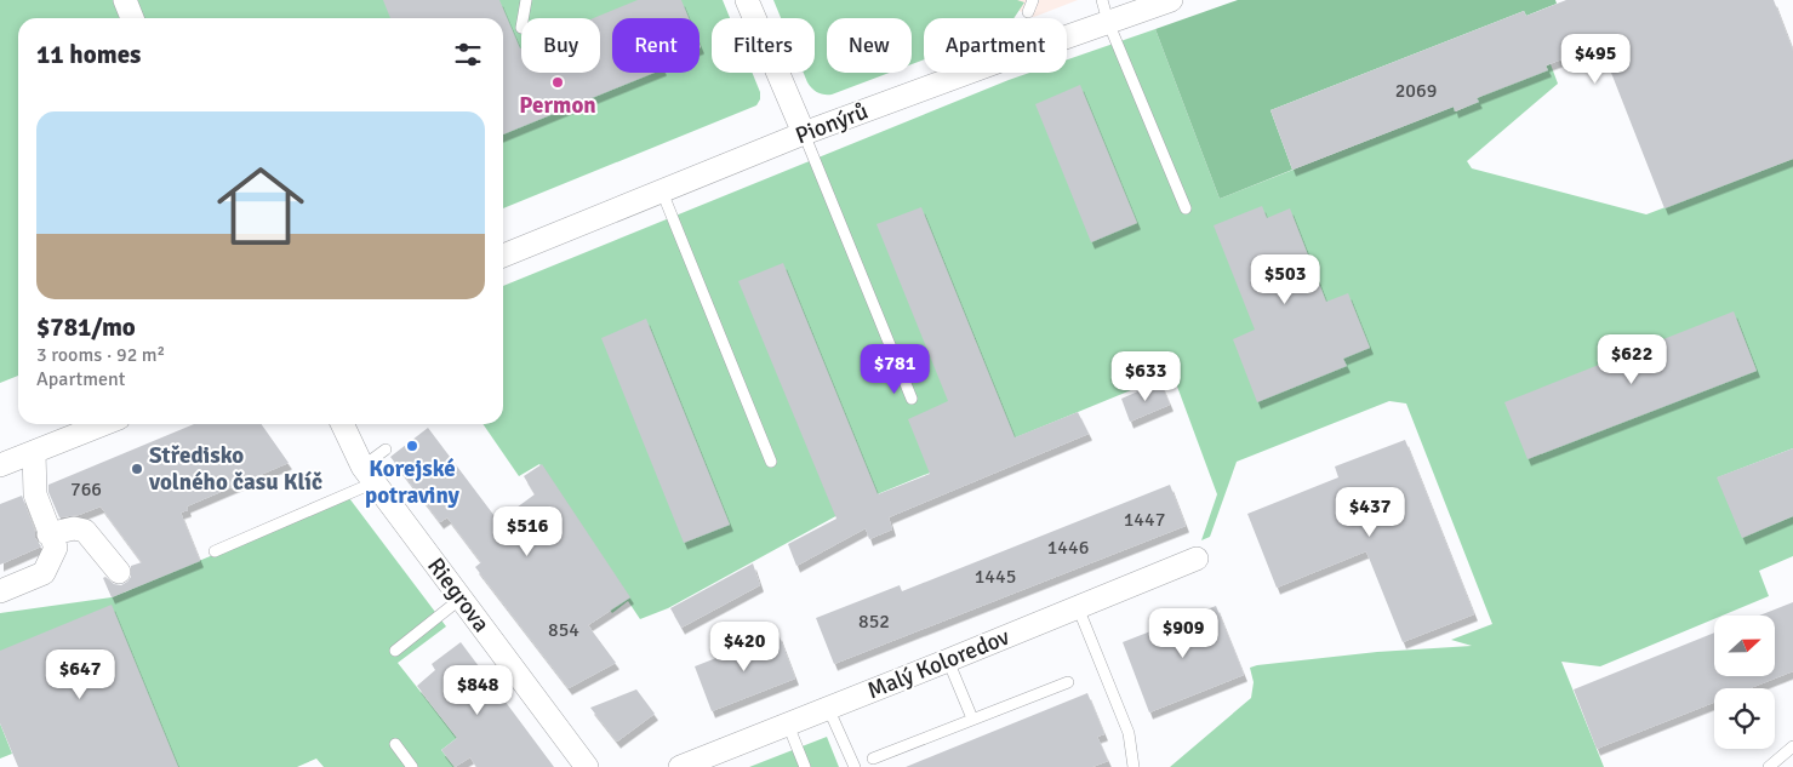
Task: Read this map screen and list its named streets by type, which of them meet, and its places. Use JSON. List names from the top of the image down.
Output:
{
  "streets": {
    "street": ["Pionýrů", "Riegrova", "Malý Koloredov"]
  },
  "places": ["Permon", "Korejské potraviny", "Středisko volného času Klíč"],
  "house_numbers": [
    "2069",
    "766",
    "1447",
    "1446",
    "1445",
    "852",
    "854"
  ],
  "north": "right",
  "page": {
    "chip": [
      "Buy",
      "Rent",
      "Filters",
      "New",
      "Apartment"
    ],
    "heading": "11 homes",
    "price": [
      "$495",
      "$503",
      "$622",
      "$781",
      "$633",
      "$437",
      "$516",
      "$909",
      "$420",
      "$647",
      "$848"
    ],
    "list": [
      {
        "name": "$781/mo",
        "note": "3 rooms · 92 m² · Apartment"
      }
    ]
  }
}
